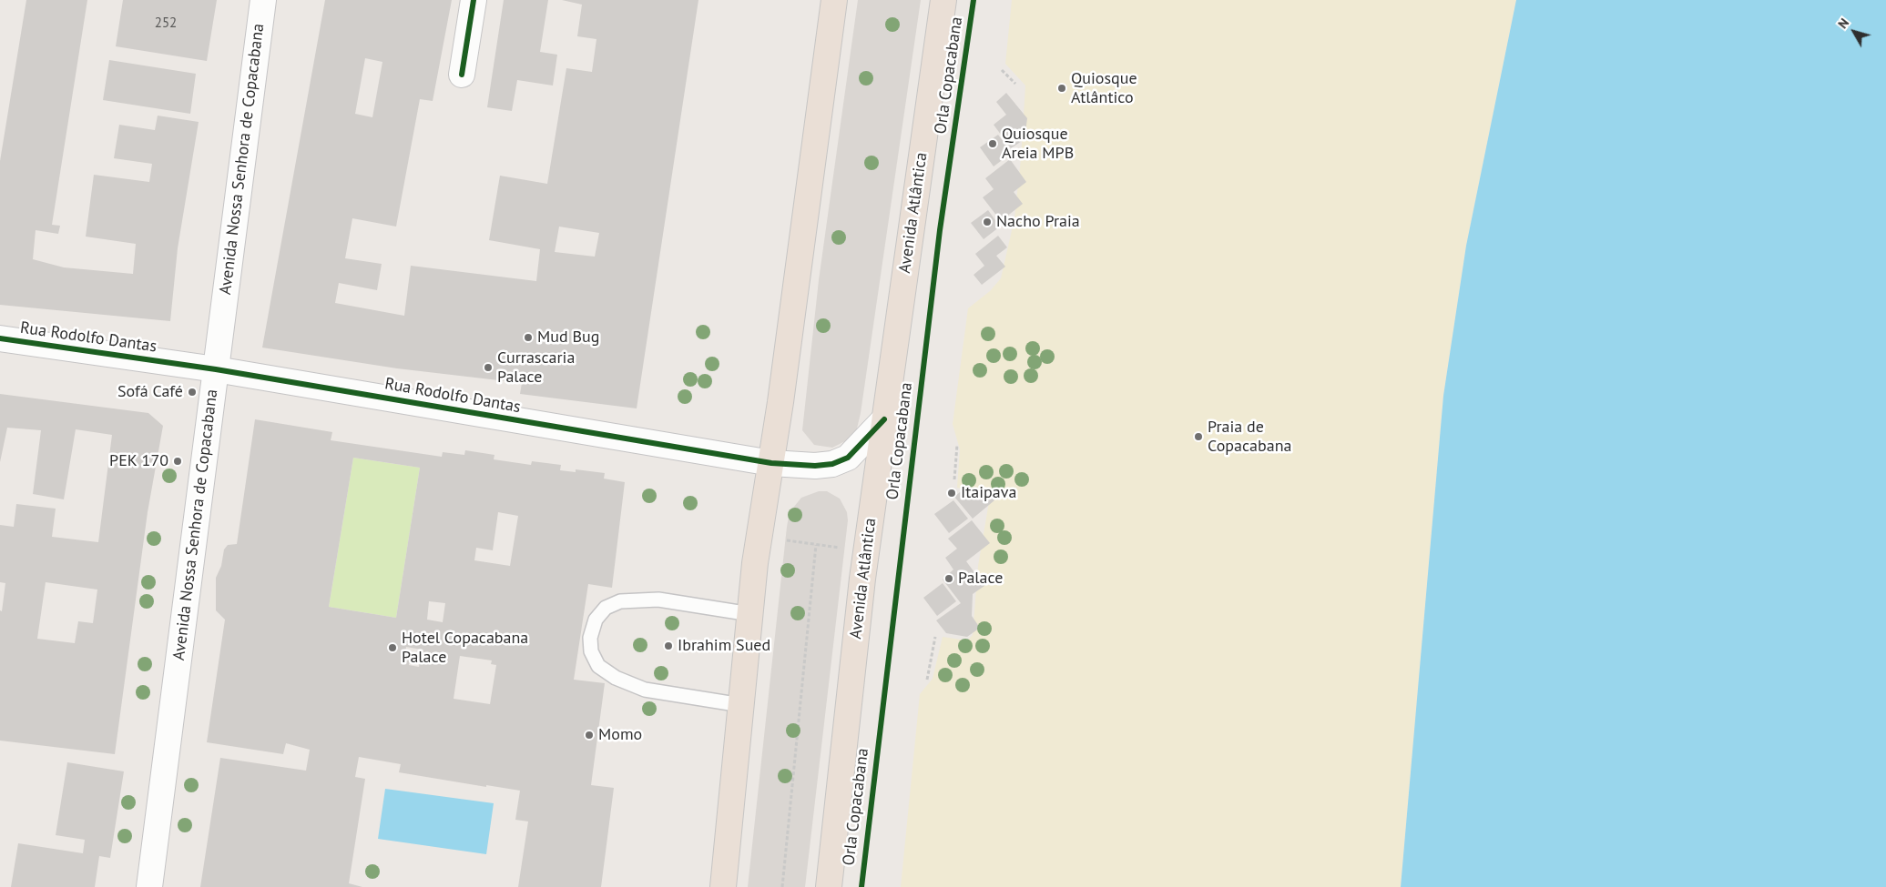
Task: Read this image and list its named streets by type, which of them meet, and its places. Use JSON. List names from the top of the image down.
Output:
{
  "streets": {
    "highway": ["Avenida Atlântica"],
    "street": ["Avenida Nossa Senhora de Copacabana", "Rua Rodolfo Dantas"],
    "cycle path": ["Orla Copacabana"]
  },
  "crossings": [
    ["Avenida Nossa Senhora de Copacabana", "Rua Rodolfo Dantas"],
    ["Avenida Atlântica", "Rua Rodolfo Dantas"]
  ],
  "places": [
    "Quiosque Atlântico",
    "Quiosque Areia MPB",
    "Nacho Praia",
    "Mud Bug",
    "Currascaria Palace",
    "Sofá Café",
    "Praia de Copacabana",
    "PEK 170",
    "Itaipava",
    "Palace",
    "Ibrahim Sued",
    "Hotel Copacabana Palace",
    "Momo"
  ],
  "house_numbers": ["252"],
  "north": "top left"
}
